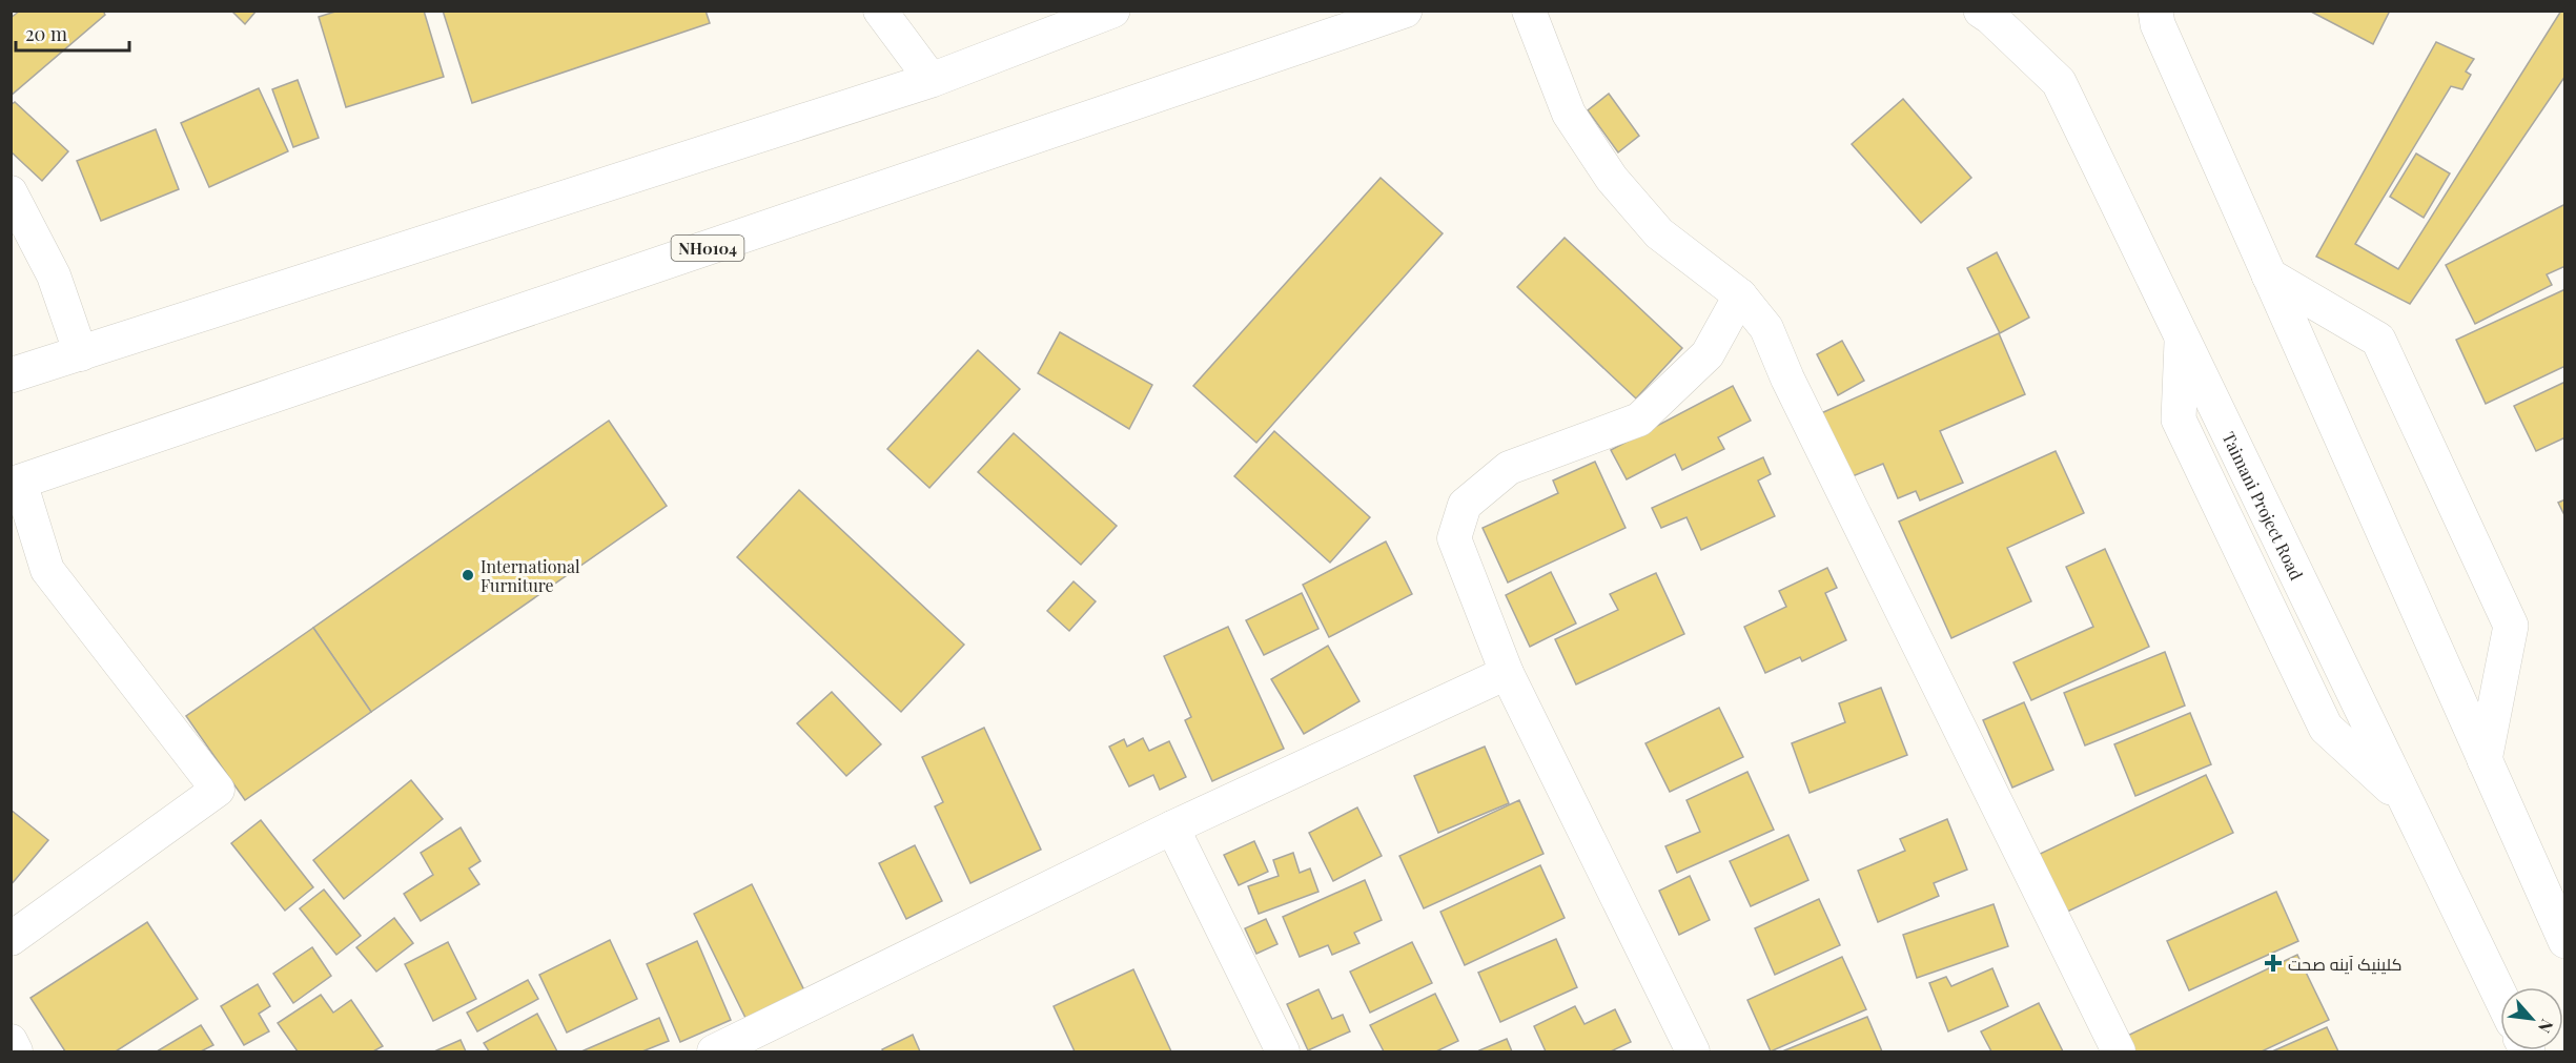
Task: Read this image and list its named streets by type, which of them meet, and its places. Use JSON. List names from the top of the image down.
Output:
{
  "streets": {
    "main road": ["NH0104", "Taimani Project Road"]
  },
  "places": {
    "other": ["International Furniture"],
    "health": ["کلینیک آینه صحت"]
  },
  "scale_bar": "20 m",
  "north": "bottom right"
}
